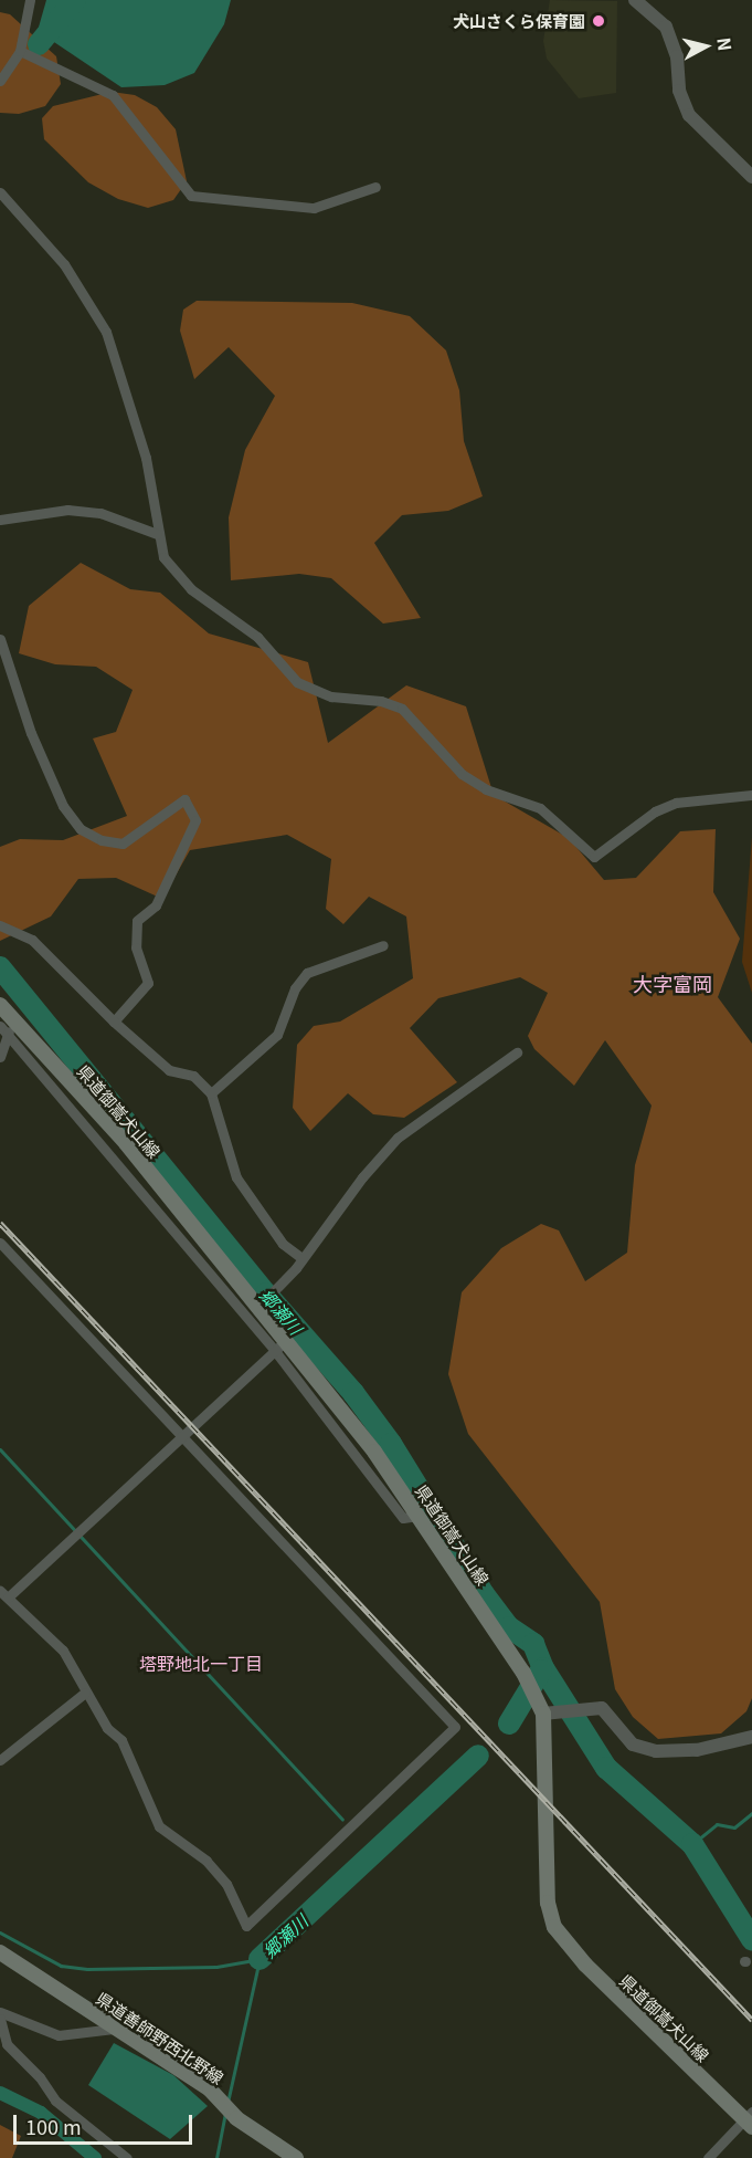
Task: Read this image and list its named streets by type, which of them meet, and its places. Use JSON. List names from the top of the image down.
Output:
{
  "streets": {
    "main road": ["県道御嵩犬山線", "県道善師野西北野線"]
  },
  "districts": ["大字富岡", "塔野地北一丁目"],
  "water": ["郷瀬川"],
  "places": ["犬山さくら保育園"],
  "scale_bar": "100 m",
  "north": "right"
}
